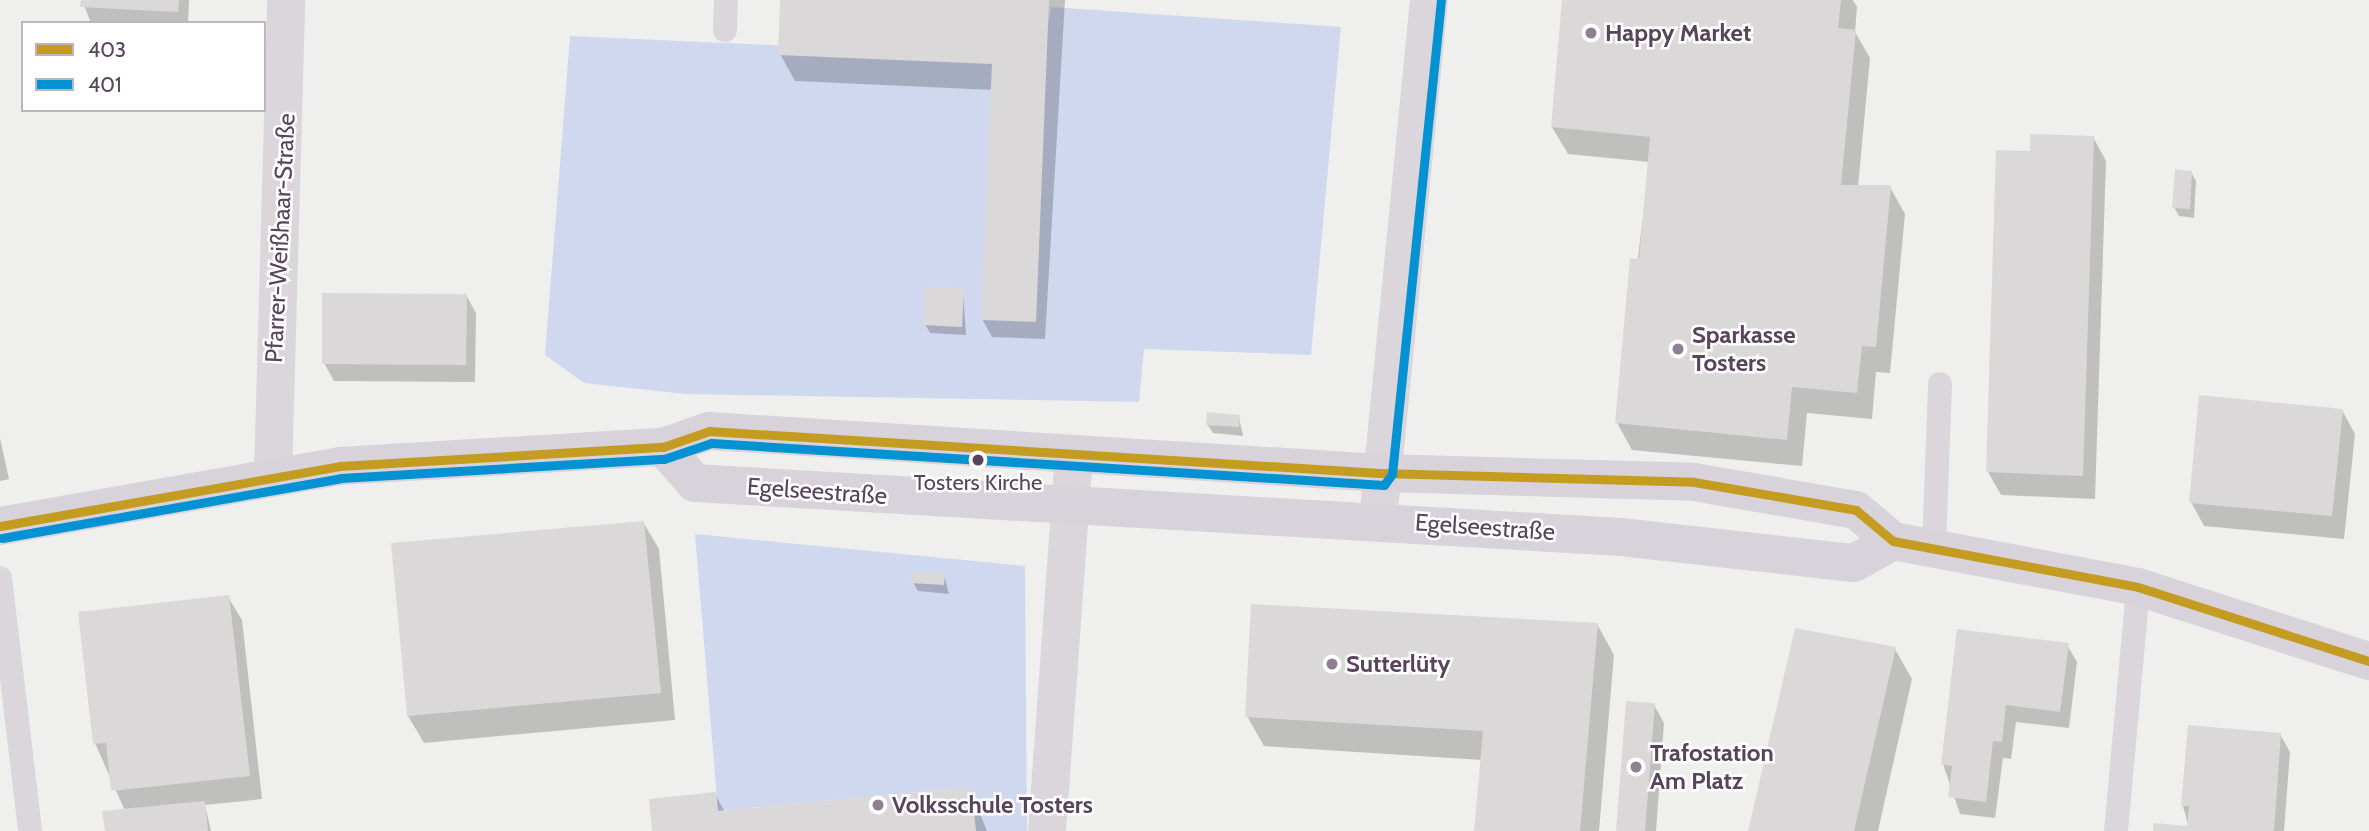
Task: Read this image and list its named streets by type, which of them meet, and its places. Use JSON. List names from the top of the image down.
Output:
{
  "streets": {
    "main road": ["Egelseestraße"],
    "street": ["Pfarrer-Weißhaar-Straße"]
  },
  "crossings": [
    ["Pfarrer-Weißhaar-Straße", "Egelseestraße"]
  ],
  "places": [
    "Happy Market",
    "Sparkasse Tosters",
    "Tosters Kirche",
    "Sutterlüty",
    "Trafostation Am Platz",
    "Volksschule Tosters"
  ],
  "lines": ["transit line 401", "transit line 403"],
  "legend": ["403", "401"]
}
